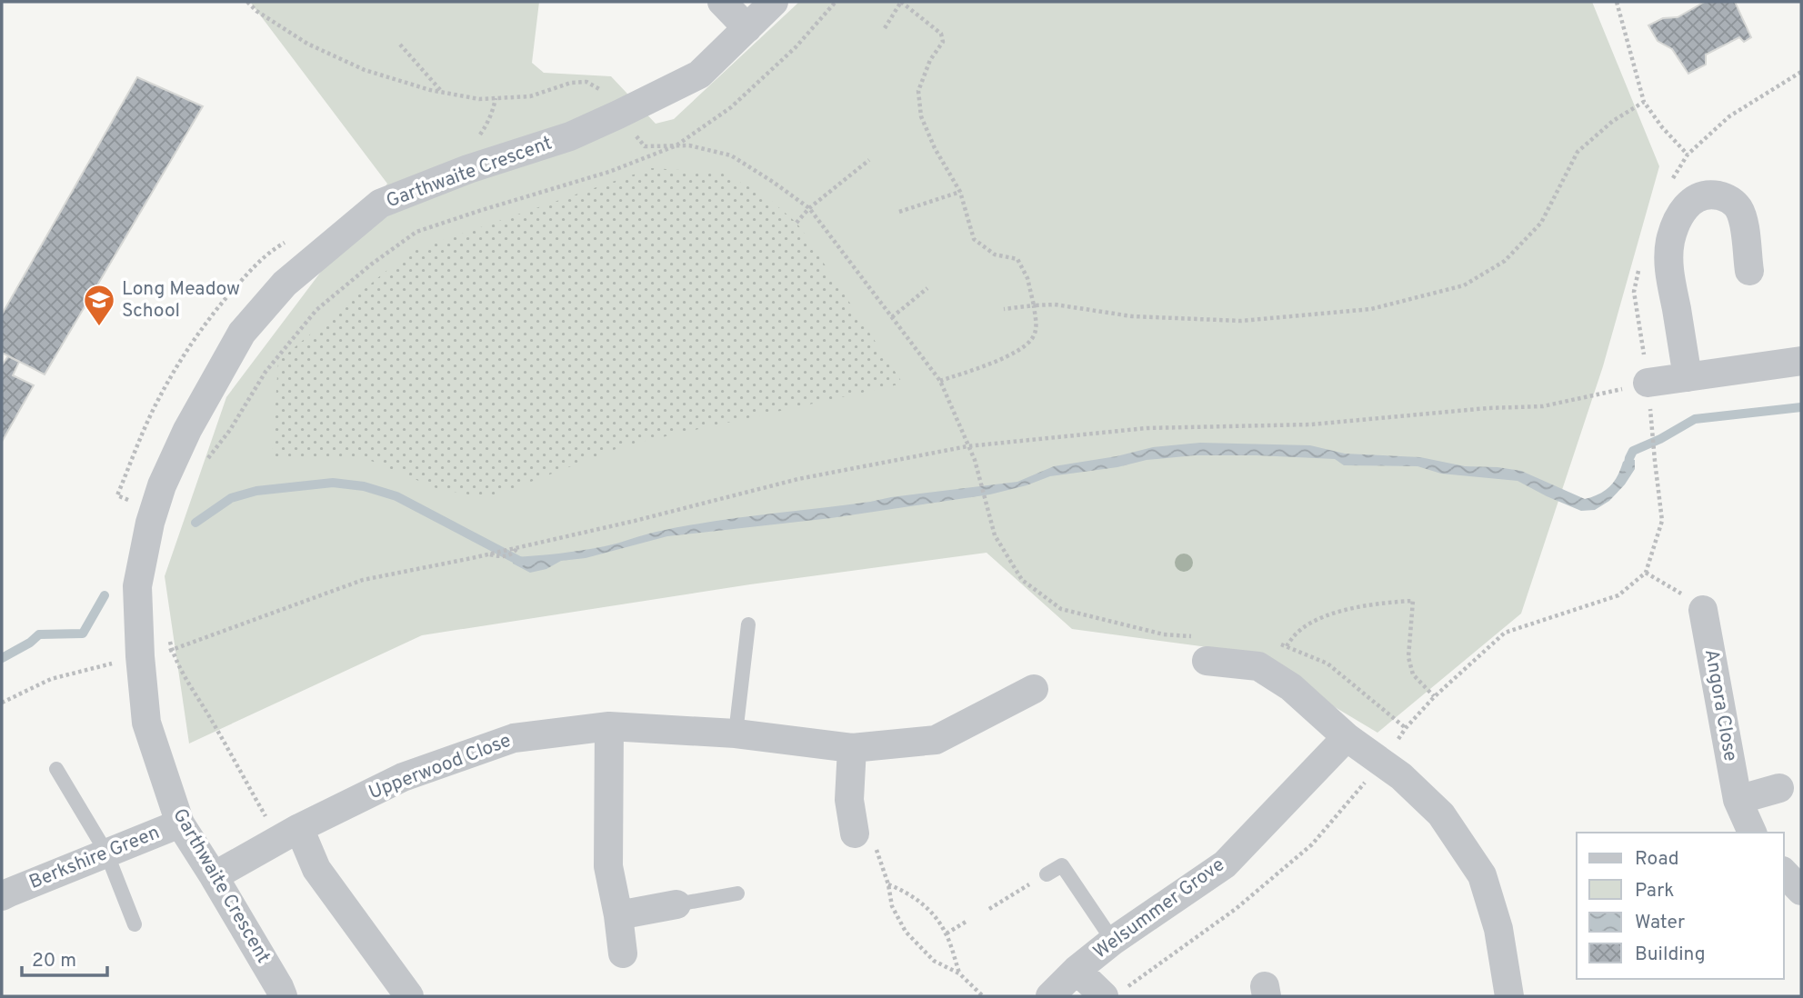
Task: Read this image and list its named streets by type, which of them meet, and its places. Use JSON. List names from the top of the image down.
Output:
{
  "streets": {
    "street": [
      "Garthwaite Crescent",
      "Angora Close",
      "Upperwood Close",
      "Berkshire Green",
      "Welsummer Grove"
    ]
  },
  "crossings": [
    ["Garthwaite Crescent", "Upperwood Close"],
    ["Garthwaite Crescent", "Berkshire Green"]
  ],
  "places": {
    "school or university": ["Long Meadow School"]
  },
  "legend": [
    "Road",
    "Park",
    "Water",
    "Building"
  ],
  "scale_bar": "20 m"
}
